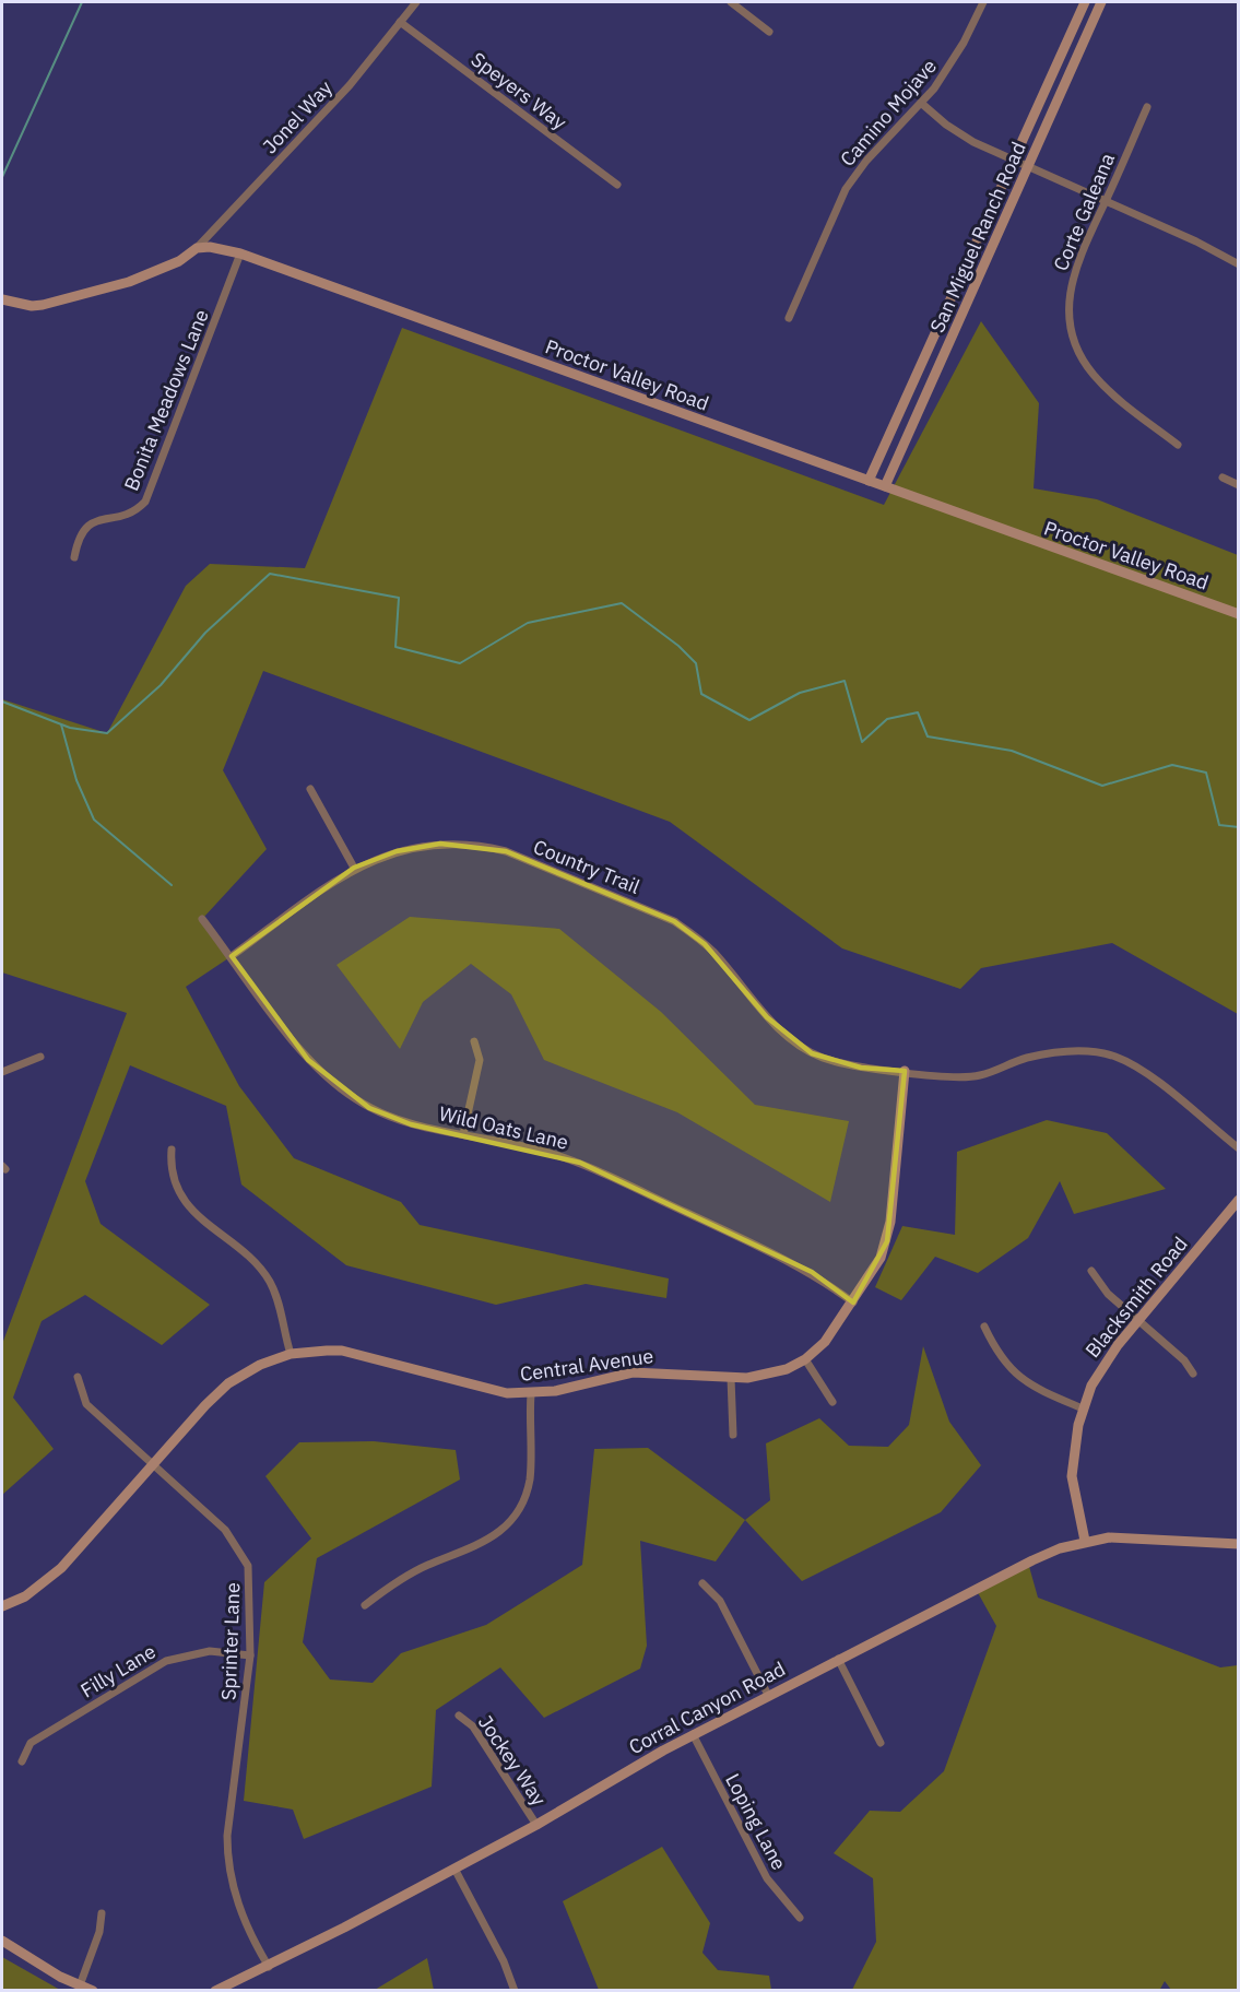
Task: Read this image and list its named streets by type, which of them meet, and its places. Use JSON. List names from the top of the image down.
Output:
{
  "streets": {
    "street": [
      "Speyers Way",
      "Camino Mojave",
      "Jonel Way",
      "Corte Galeana",
      "San Miguel Ranch Road",
      "Proctor Valley Road",
      "Bonita Meadows Lane",
      "Country Trail",
      "Wild Oats Lane",
      "Blacksmith Road",
      "Central Avenue",
      "Sprinter Lane",
      "Filly Lane",
      "Corral Canyon Road",
      "Jockey Way",
      "Loping Lane"
    ]
  },
  "crossings": [
    ["Speyers Way", "Jonel Way"],
    ["Jonel Way", "Proctor Valley Road"],
    ["San Miguel Ranch Road", "Proctor Valley Road"],
    ["Proctor Valley Road", "Bonita Meadows Lane"],
    ["Country Trail", "Wild Oats Lane"],
    ["Country Trail", "Central Avenue"],
    ["Wild Oats Lane", "Central Avenue"],
    ["Blacksmith Road", "Corral Canyon Road"],
    ["Central Avenue", "Sprinter Lane"],
    ["Sprinter Lane", "Filly Lane"],
    ["Sprinter Lane", "Corral Canyon Road"],
    ["Corral Canyon Road", "Jockey Way"],
    ["Corral Canyon Road", "Loping Lane"]
  ]
}
